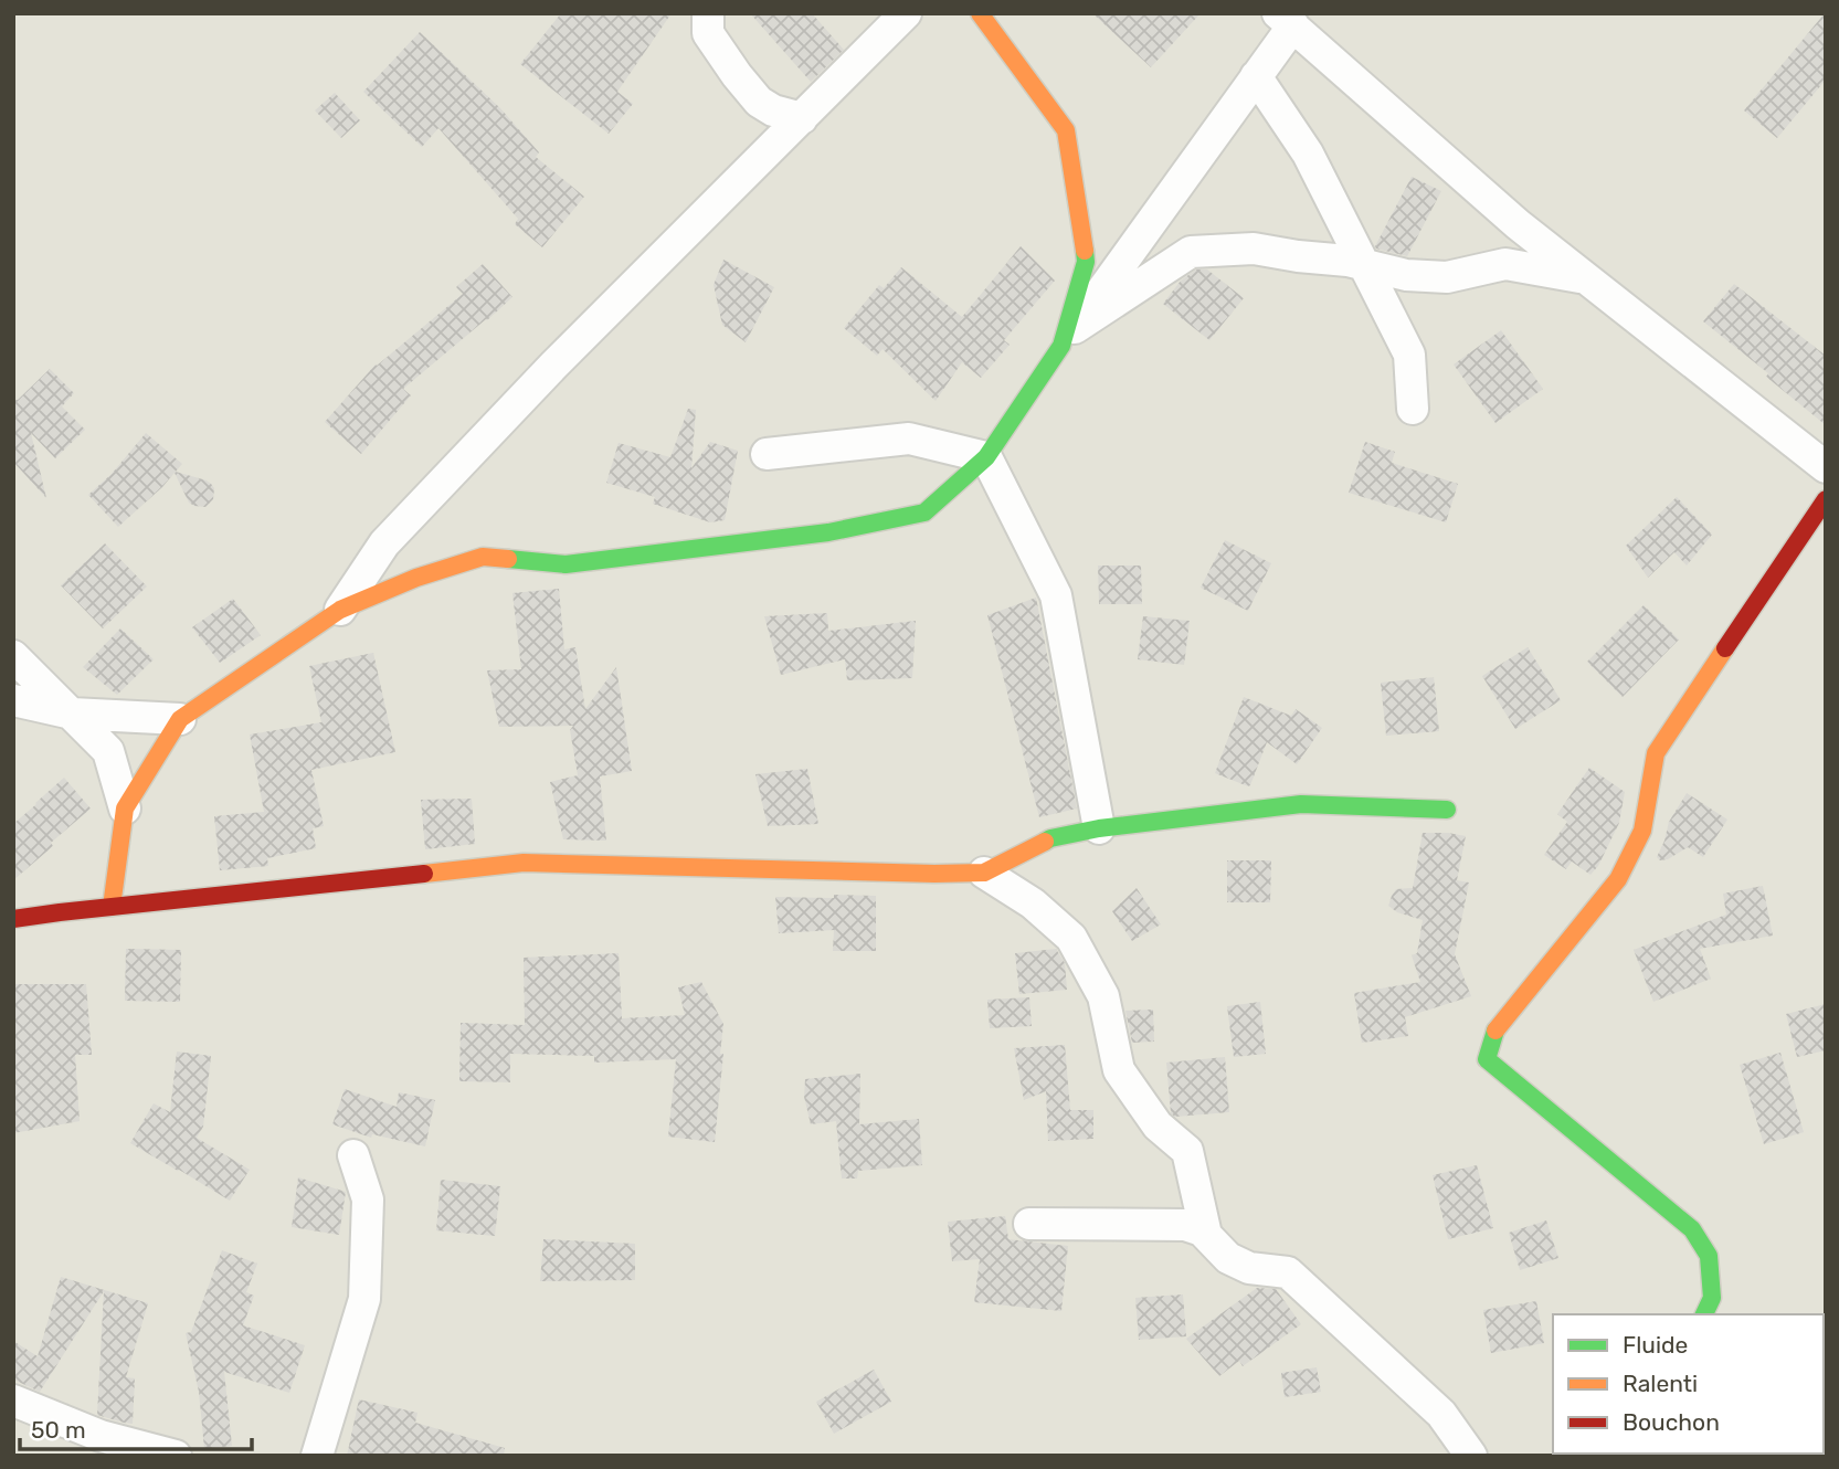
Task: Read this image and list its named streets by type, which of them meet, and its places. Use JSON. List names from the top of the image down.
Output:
{
  "legend": ["Fluide", "Ralenti", "Bouchon"],
  "scale_bar": "50 m"
}
